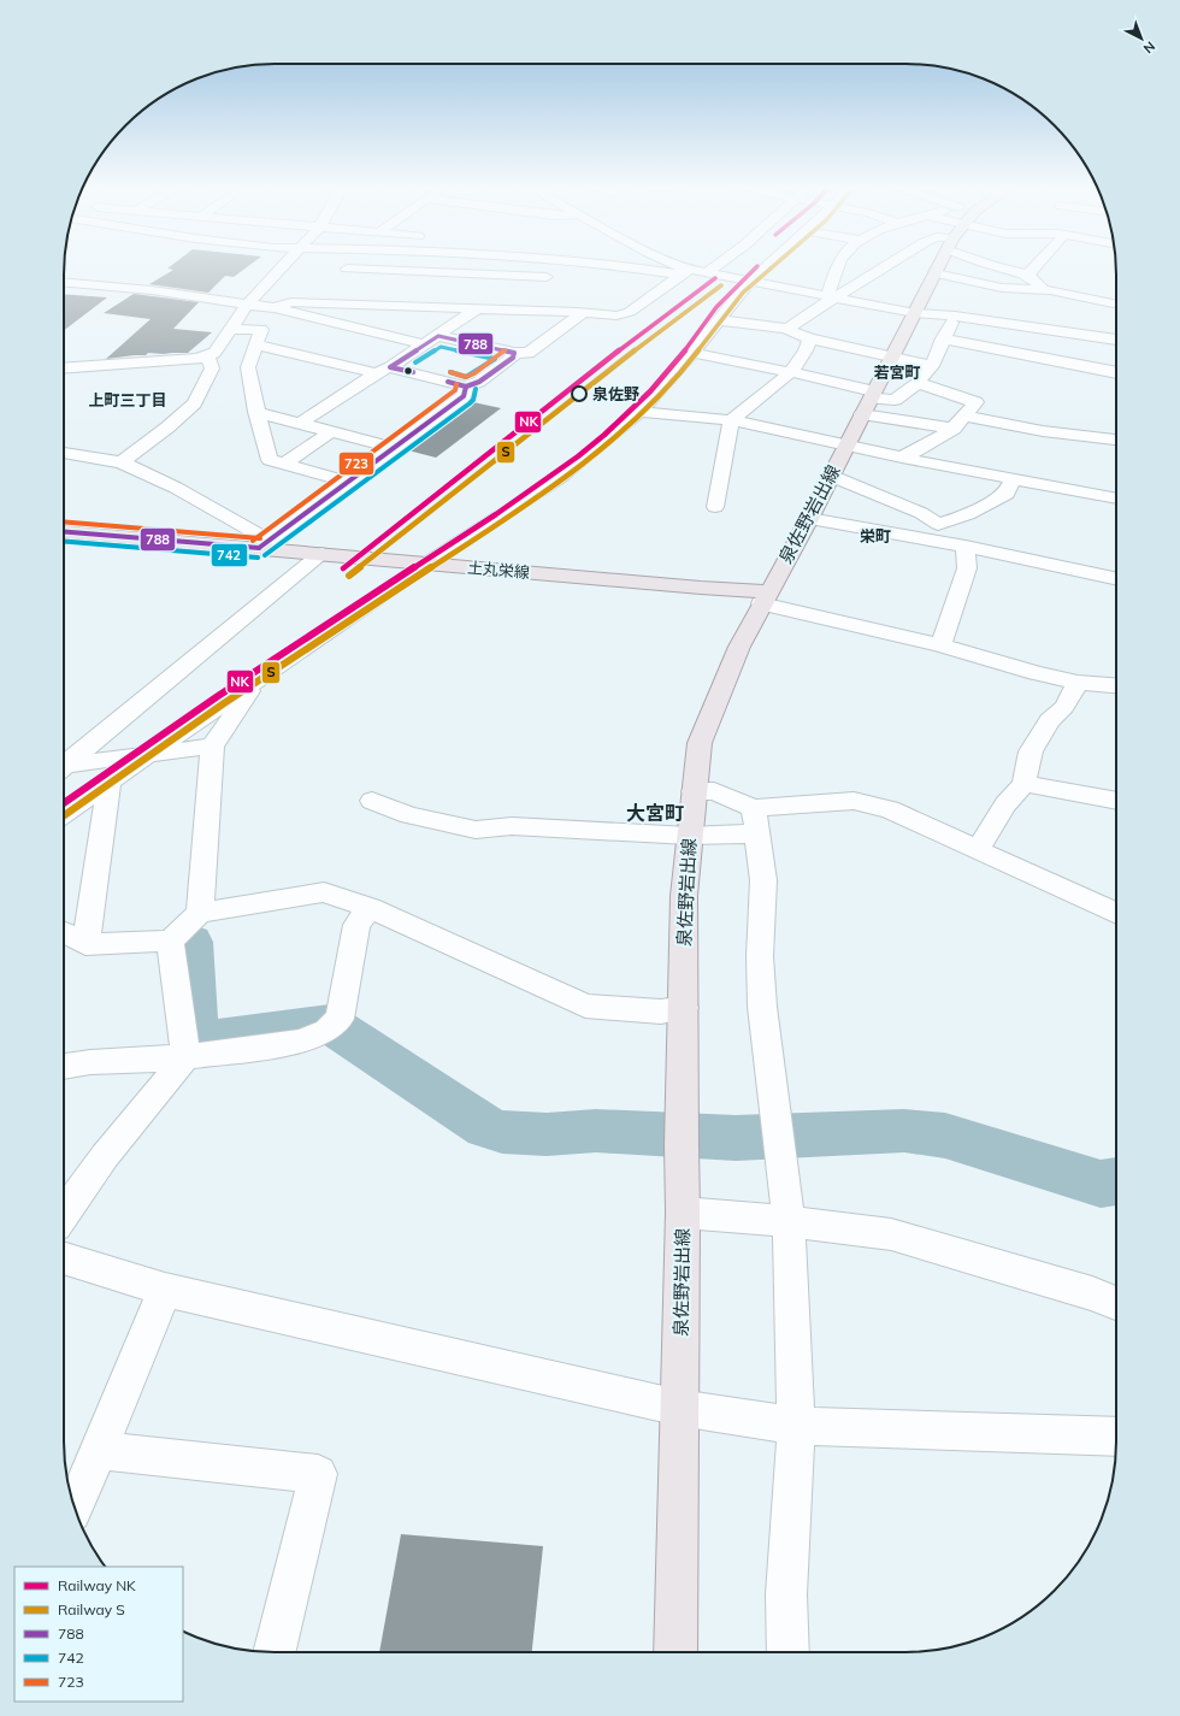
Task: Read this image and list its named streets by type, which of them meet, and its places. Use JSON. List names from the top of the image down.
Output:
{
  "streets": {
    "main road": ["泉佐野岩出線", "土丸栄線"]
  },
  "crossings": [
    ["泉佐野岩出線", "土丸栄線"]
  ],
  "districts": [
    "若宮町",
    "上町三丁目",
    "栄町",
    "大宮町"
  ],
  "places": ["泉佐野"],
  "lines": [
    "rail line S",
    "rail line NK",
    "transit line 788",
    "transit line 742",
    "transit line 723"
  ],
  "legend": [
    "Railway NK",
    "Railway S",
    "788",
    "742",
    "723"
  ],
  "north": "bottom right"
}
